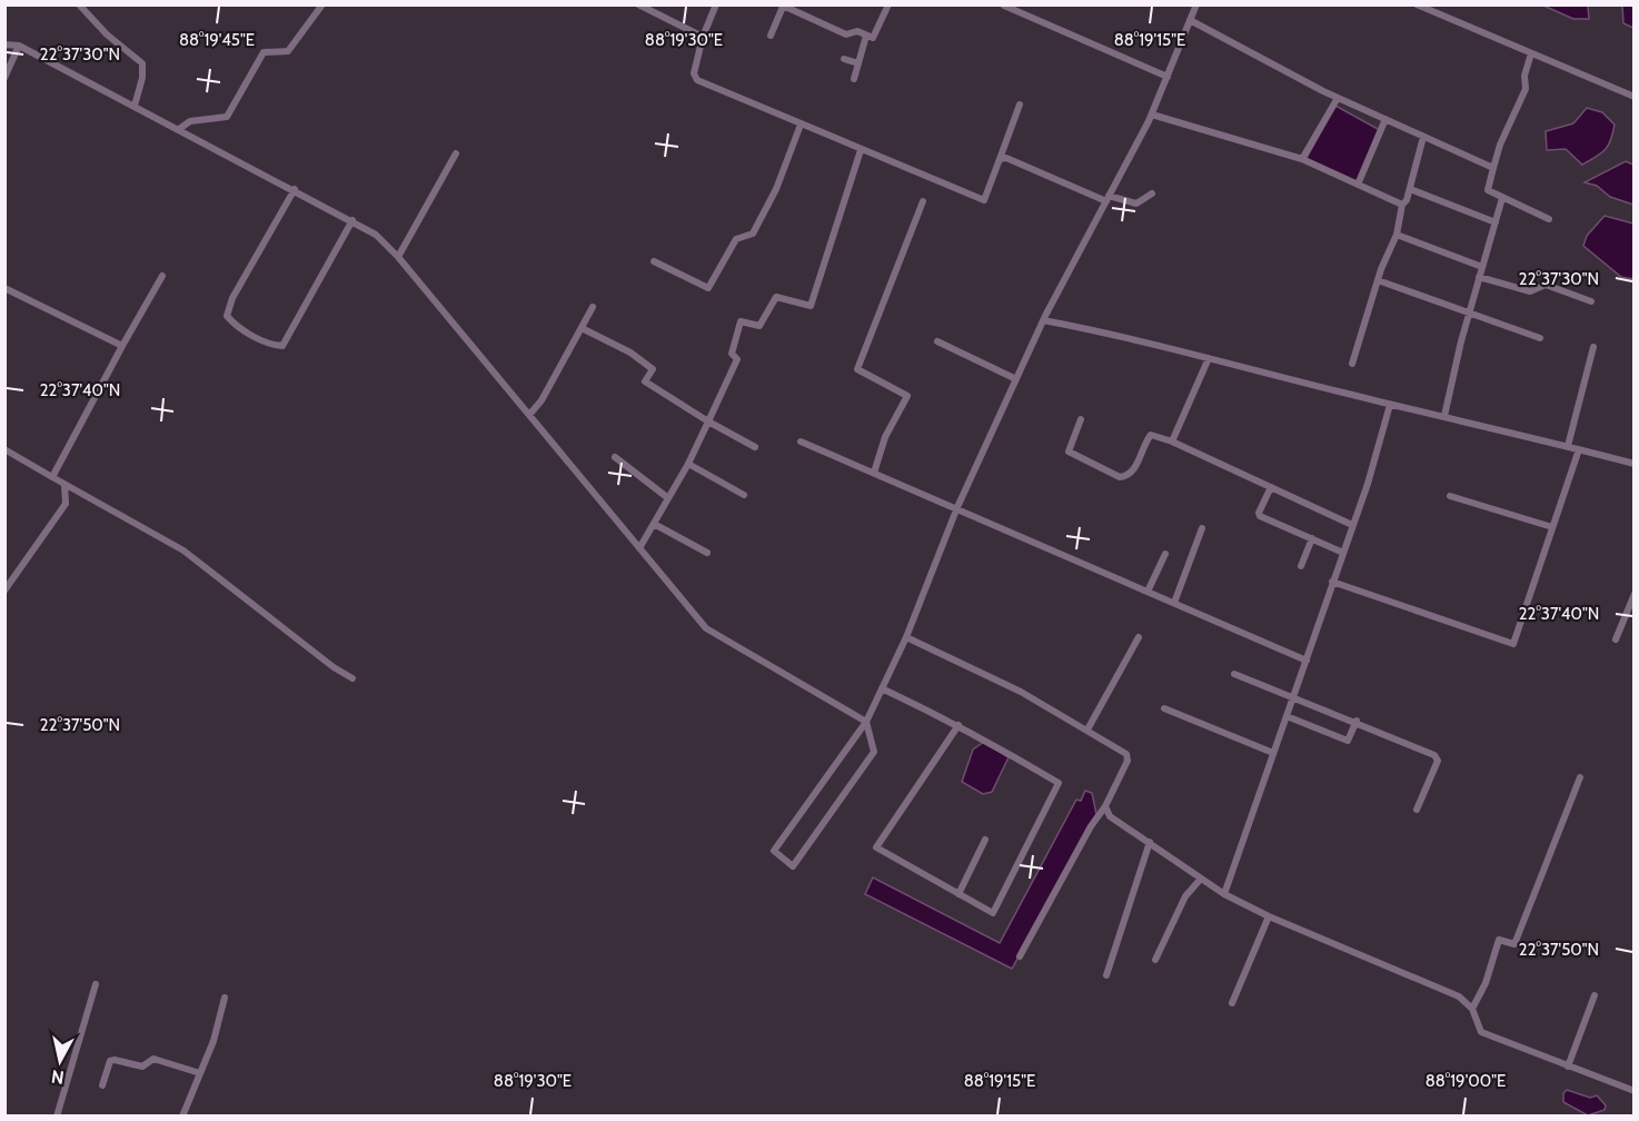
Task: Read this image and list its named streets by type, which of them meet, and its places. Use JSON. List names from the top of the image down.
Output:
{
  "north": "bottom",
  "coordinates": [
    "88°19'45\"E",
    "88°19'30\"E",
    "88°19'15\"E",
    "22°37'30\"N",
    "22°37'40\"N",
    "22°37'50\"N",
    "88°19'00\"E"
  ]
}
